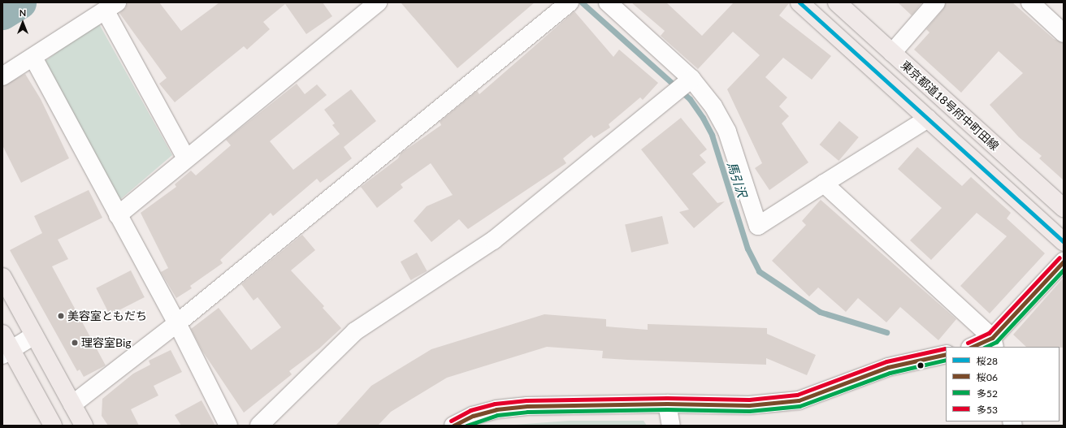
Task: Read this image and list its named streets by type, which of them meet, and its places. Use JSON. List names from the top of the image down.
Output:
{
  "streets": {
    "main road": ["東京都道18号府中町田線"]
  },
  "water": ["馬引沢"],
  "places": ["美容室ともだち", "理容室Big"],
  "lines": [
    "transit line 桜28",
    "transit line 多53",
    "transit line 桜06",
    "transit line 多52"
  ],
  "legend": [
    "桜28",
    "桜06",
    "多52",
    "多53"
  ],
  "north": "top"
}
